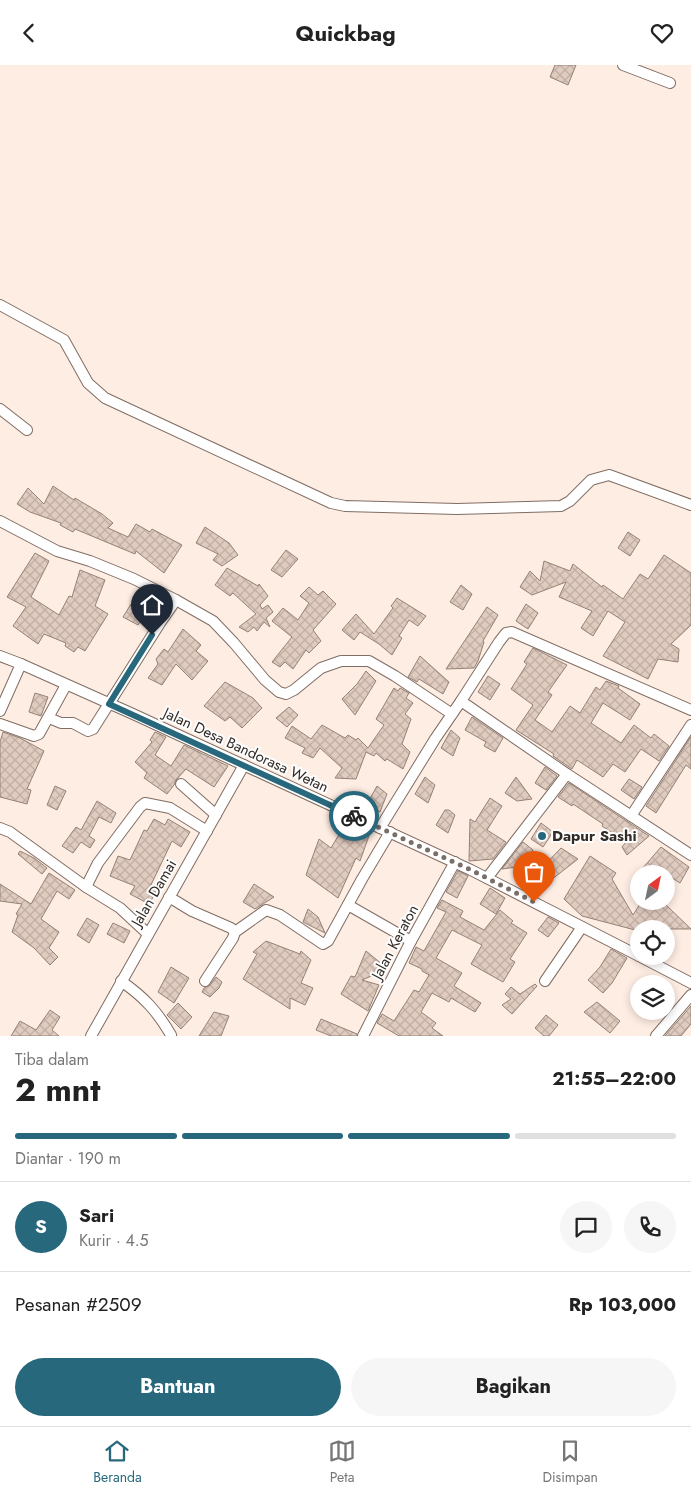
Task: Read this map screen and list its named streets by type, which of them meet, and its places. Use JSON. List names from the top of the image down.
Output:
{
  "streets": {
    "street": ["Jalan Desa Bandorasa Wetan", "Jalan Damai", "Jalan Keraton"]
  },
  "crossings": [
    ["Jalan Desa Bandorasa Wetan", "Jalan Damai"],
    ["Jalan Desa Bandorasa Wetan", "Jalan Keraton"]
  ],
  "places": ["Dapur Sashi"],
  "north": "top right",
  "page": {
    "header": "Quickbag",
    "heading": ["2 mnt", "Tiba dalam", "21:55–22:00"],
    "panel": [
      "Sari",
      "Kurir · 4.5",
      "Pesanan #2509",
      "Rp 103,000"
    ],
    "bar": "Diantar · 190 m",
    "round": "S",
    "buttons": ["Bantuan", "Bagikan"],
    "tabs": ["Beranda", "Peta", "Disimpan"]
  }
}
